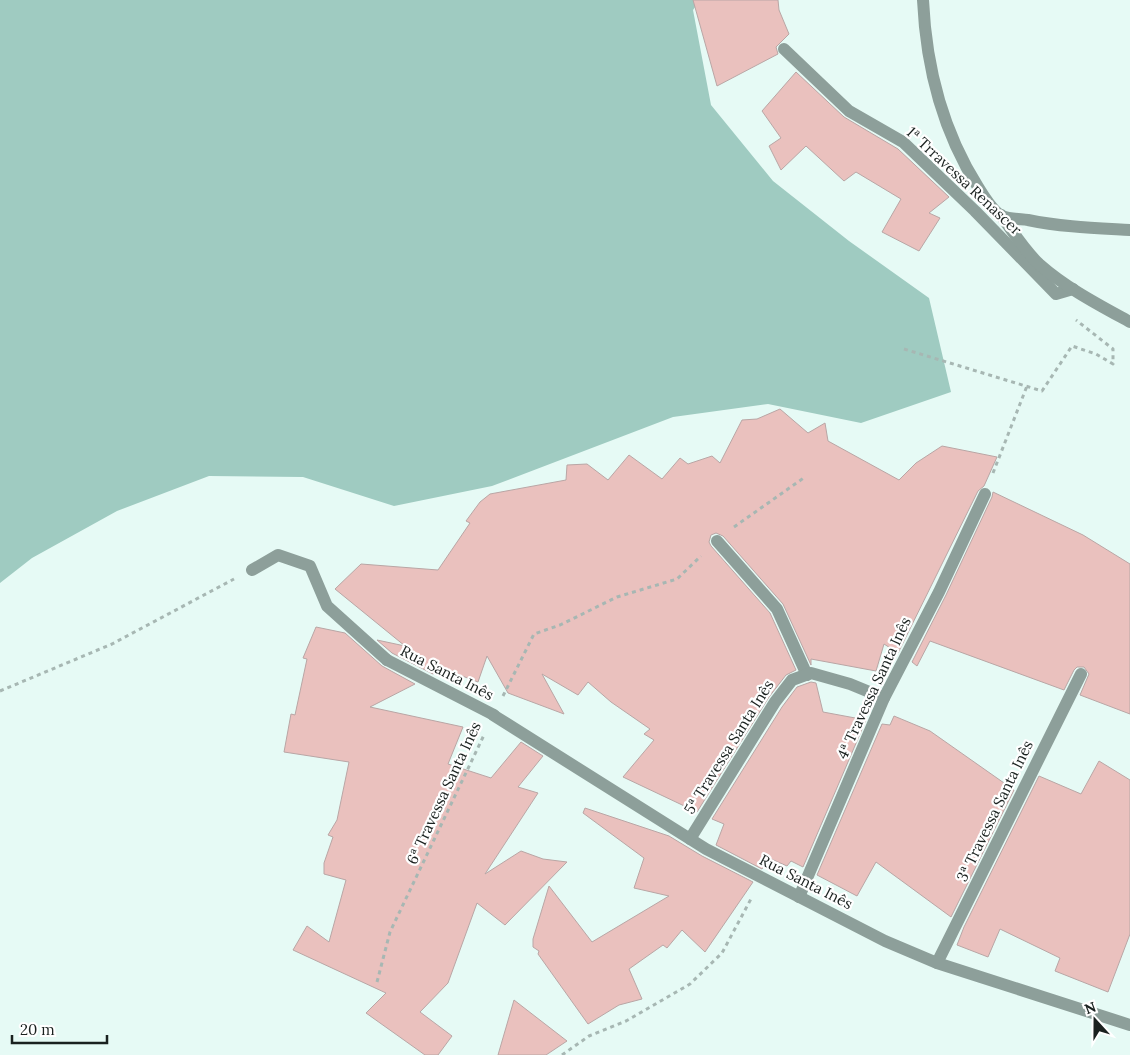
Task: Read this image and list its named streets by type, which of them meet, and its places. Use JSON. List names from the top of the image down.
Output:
{
  "streets": {
    "street": [
      "1ª Trravessa Renascer",
      "Rua Santa Inês",
      "4ª Travessa Santa Inês",
      "5ª Travessa Santa Inês",
      "3ª Travessa Santa Inês"
    ],
    "path": ["6ª Travessa Santa Inês"]
  },
  "crossings": [
    ["Rua Santa Inês", "4ª Travessa Santa Inês"],
    ["Rua Santa Inês", "5ª Travessa Santa Inês"],
    ["Rua Santa Inês", "6ª Travessa Santa Inês"],
    ["Rua Santa Inês", "3ª Travessa Santa Inês"]
  ],
  "scale_bar": "20 m",
  "north": "top"
}
